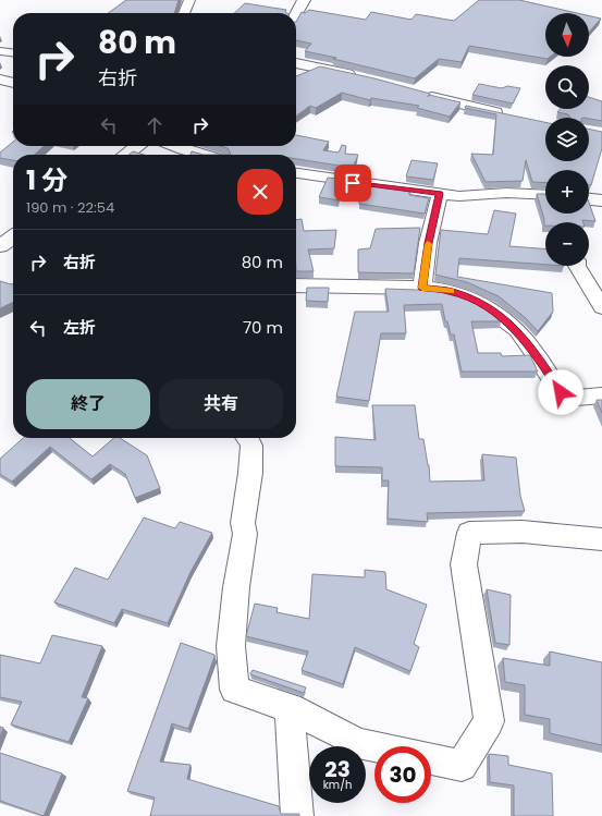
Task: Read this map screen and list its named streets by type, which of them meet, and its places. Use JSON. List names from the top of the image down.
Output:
{
  "north": "bottom",
  "page": {
    "map_buttons": ["+", "−"],
    "turn": ["80 m", "右折"],
    "heading": ["1 分", "190 m · 22:54"],
    "list": [
      {
        "name": "右折",
        "value": "80 m"
      },
      {
        "name": "左折",
        "value": "70 m"
      }
    ],
    "buttons": ["終了", "共有"],
    "speed": "23 km/h",
    "limit": "30"
  }
}
